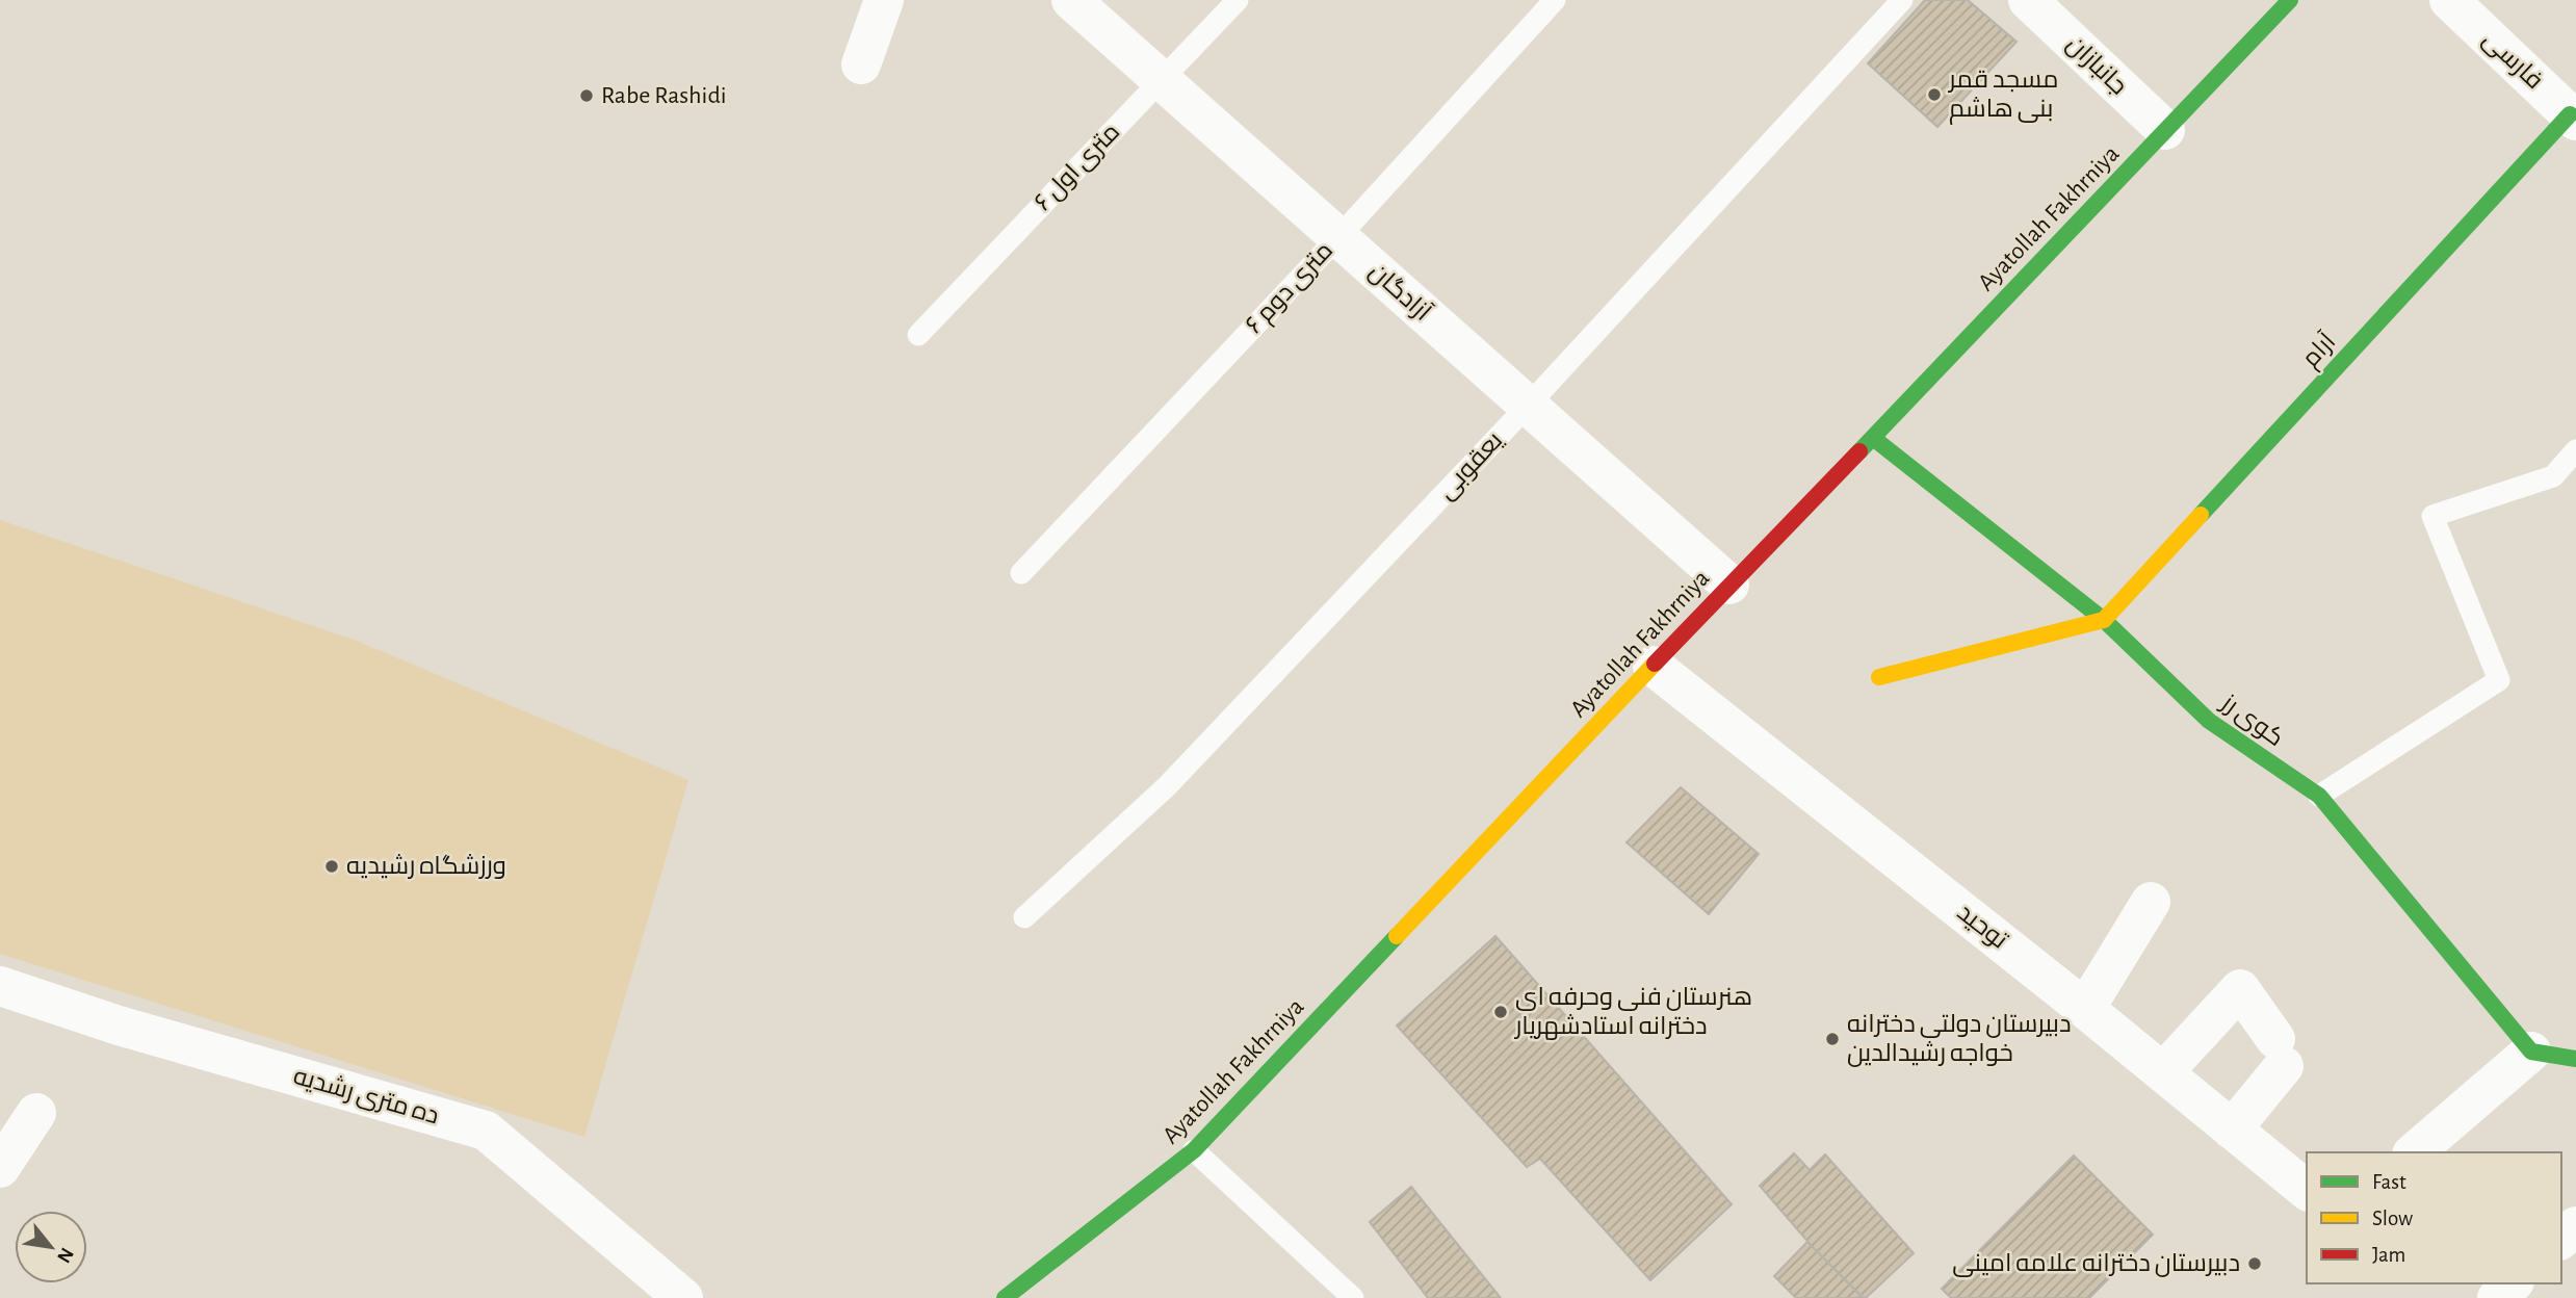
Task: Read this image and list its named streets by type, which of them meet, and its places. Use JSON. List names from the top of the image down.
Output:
{
  "streets": {
    "street": [
      "فارسی",
      "جانبازان",
      "Ayatollah Fakhrniya",
      "آزادگان",
      "آرام",
      "کوی رز",
      "توحید",
      "ده متری رشدیه"
    ],
    "lane": ["۶ متری اول", "۶ متری دوم", "یعقوبی"]
  },
  "crossings": [
    ["فارسی", "آرام"],
    ["جانبازان", "Ayatollah Fakhrniya"],
    ["۶ متری اول", "آزادگان"],
    ["Ayatollah Fakhrniya", "آزادگان"],
    ["Ayatollah Fakhrniya", "کوی رز"],
    ["Ayatollah Fakhrniya", "توحید"],
    ["۶ متری دوم", "آزادگان"],
    ["آزادگان", "یعقوبی"],
    ["آرام", "کوی رز"]
  ],
  "places": [
    "مسجد قمر بنی هاشم",
    "Rabe Rashidi",
    "ورزشگاه رشیدیه",
    "هنرستان فنی وحرفه ای دخترانه استادشهریار",
    "دبیرستان دولتی دخترانه خواجه رشیدالدین",
    "دبیرستان دخترانه علامه امینی"
  ],
  "legend": ["Fast", "Slow", "Jam"],
  "north": "bottom right"
}
